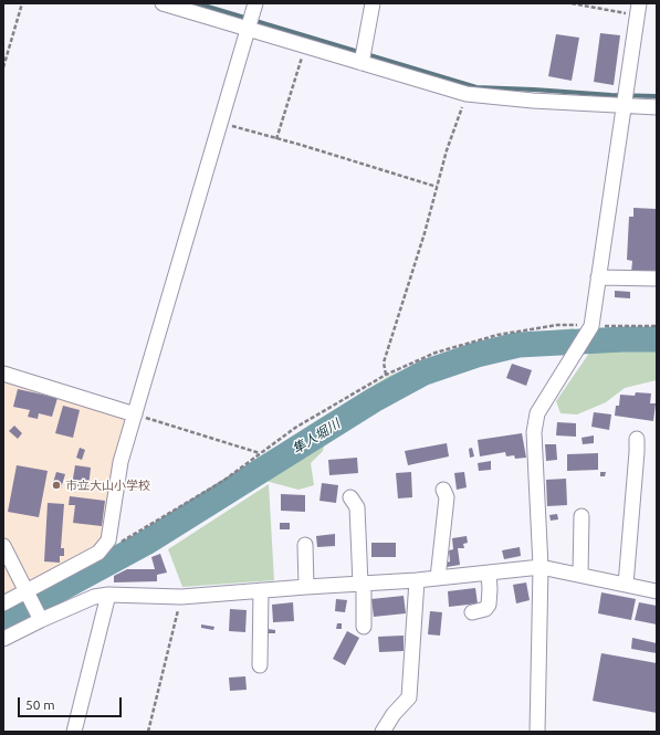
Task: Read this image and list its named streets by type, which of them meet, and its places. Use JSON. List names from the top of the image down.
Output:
{
  "water": ["隼人堀川"],
  "places": ["市立大山小学校"],
  "scale_bar": "50 m"
}
